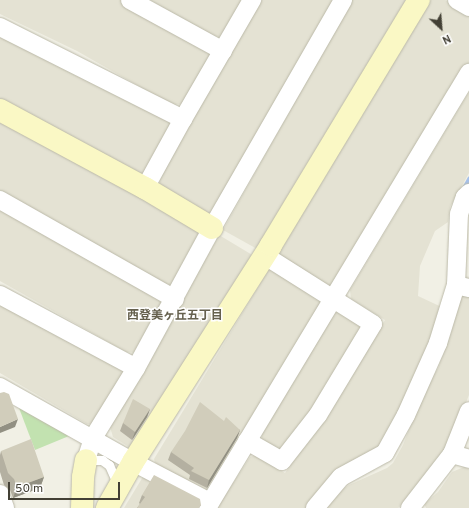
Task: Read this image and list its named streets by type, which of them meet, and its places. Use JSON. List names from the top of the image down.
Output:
{
  "districts": ["西登美ヶ丘五丁目"],
  "scale_bar": "50 m",
  "north": "bottom right"
}
